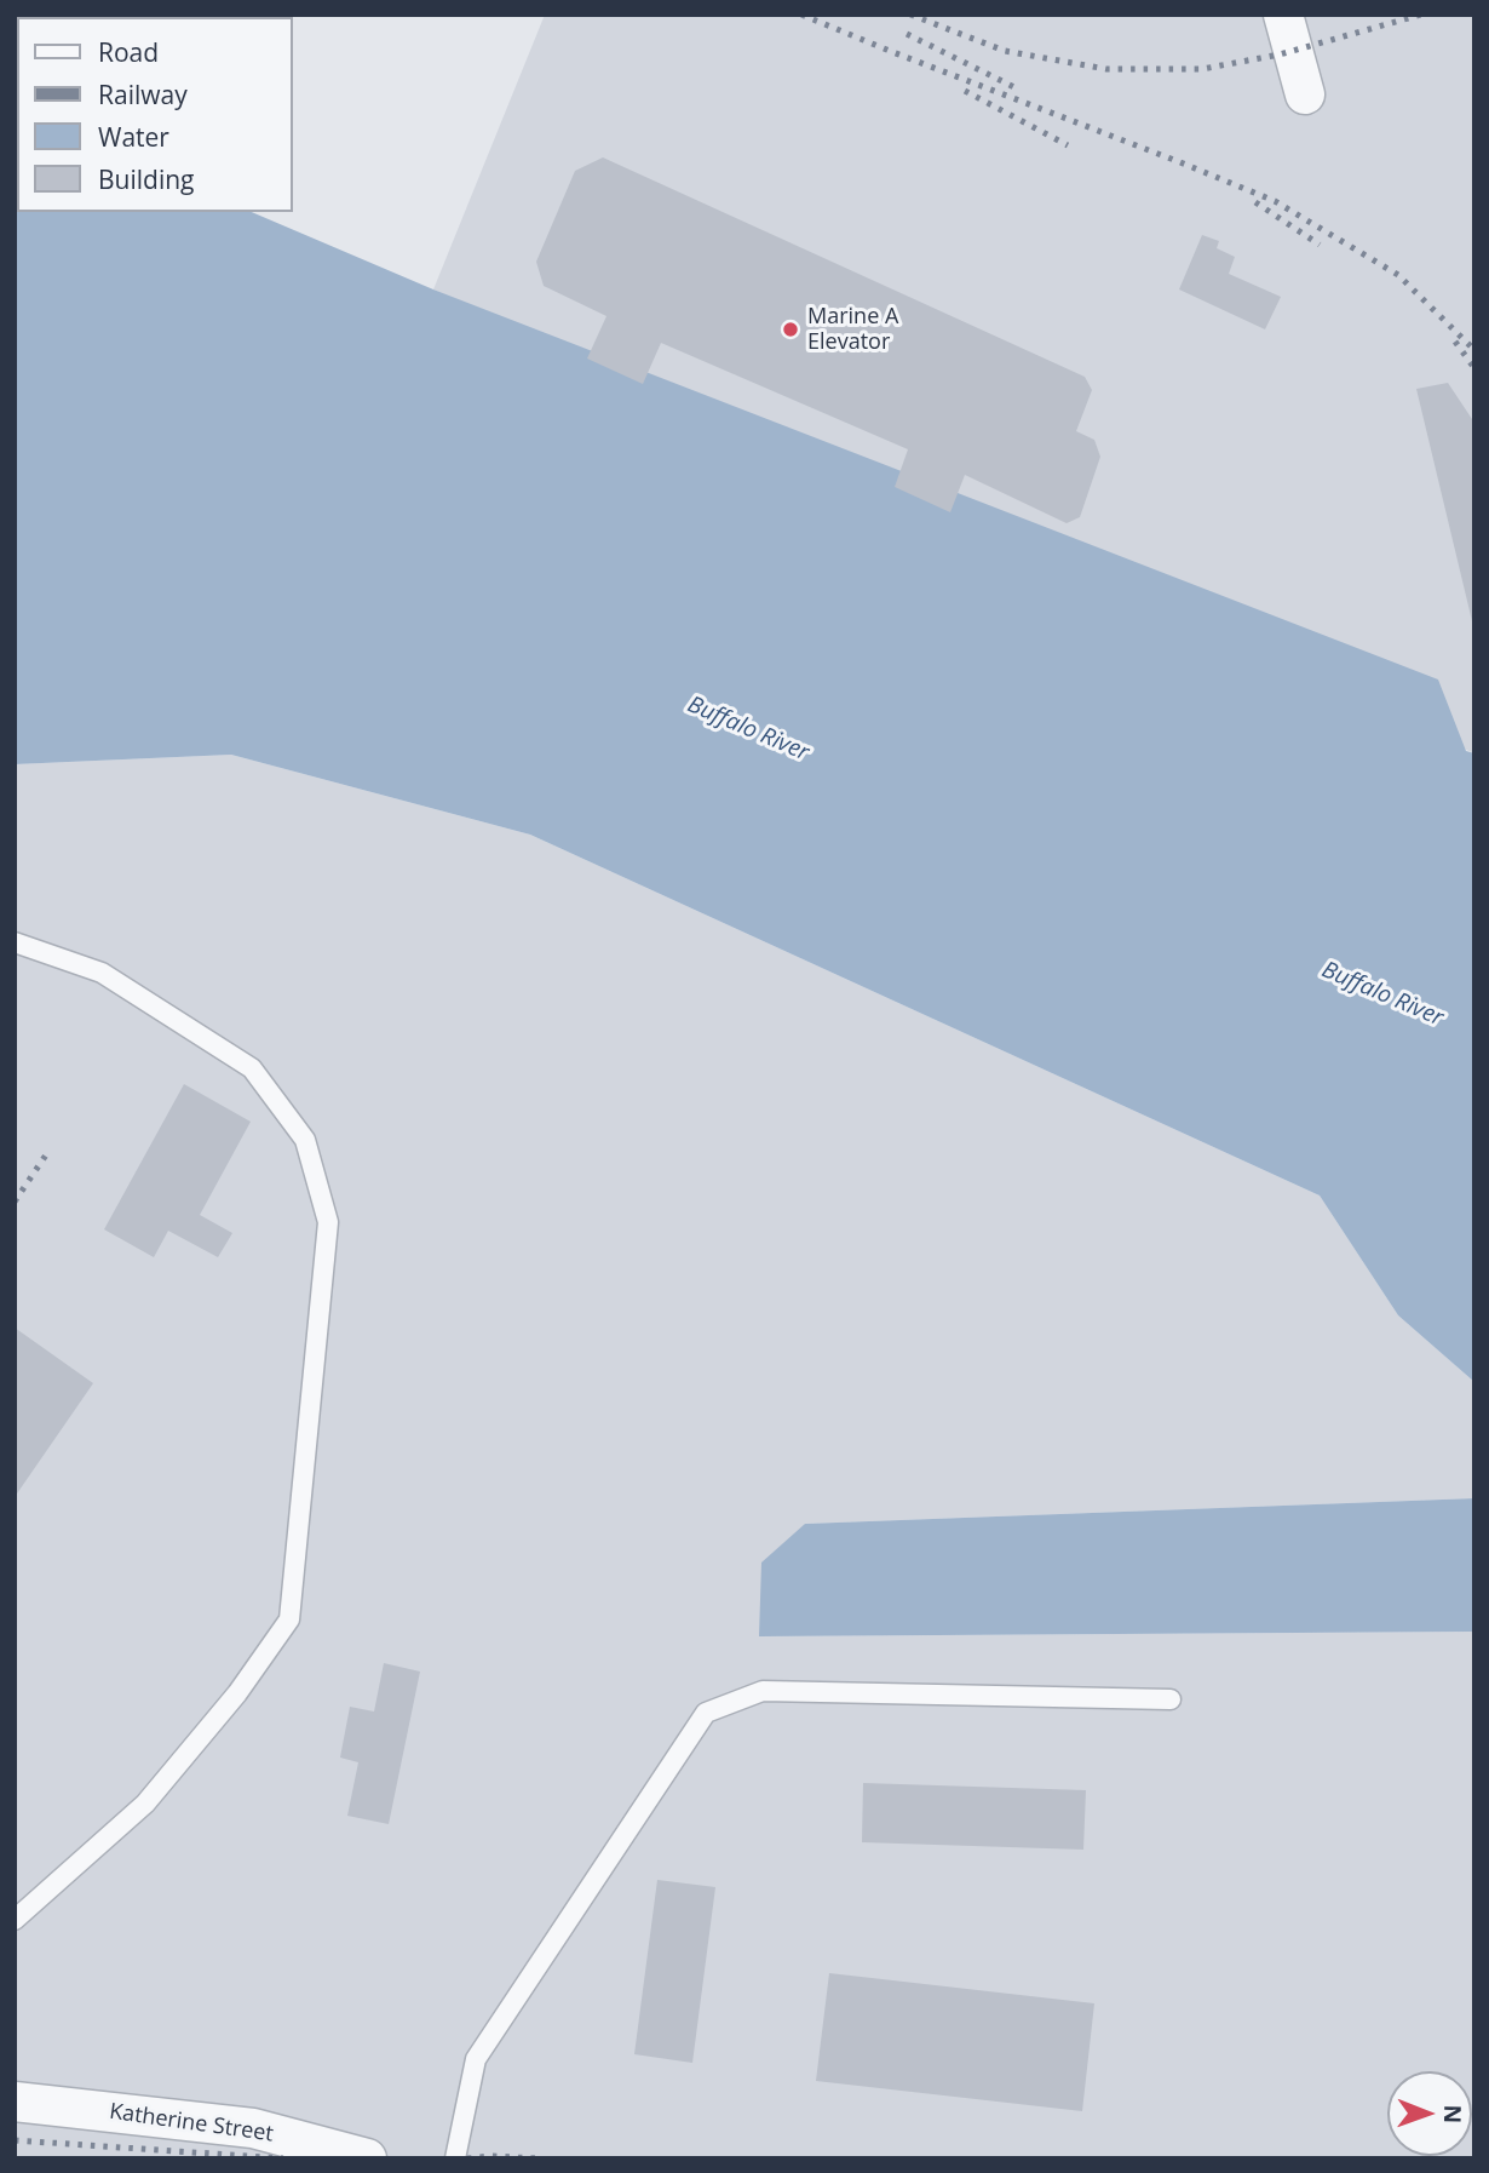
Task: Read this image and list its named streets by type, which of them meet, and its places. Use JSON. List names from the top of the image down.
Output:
{
  "streets": {
    "street": ["Katherine Street"]
  },
  "water": ["Buffalo River"],
  "places": ["Marine A Elevator"],
  "legend": [
    "Road",
    "Railway",
    "Water",
    "Building"
  ],
  "north": "right"
}
